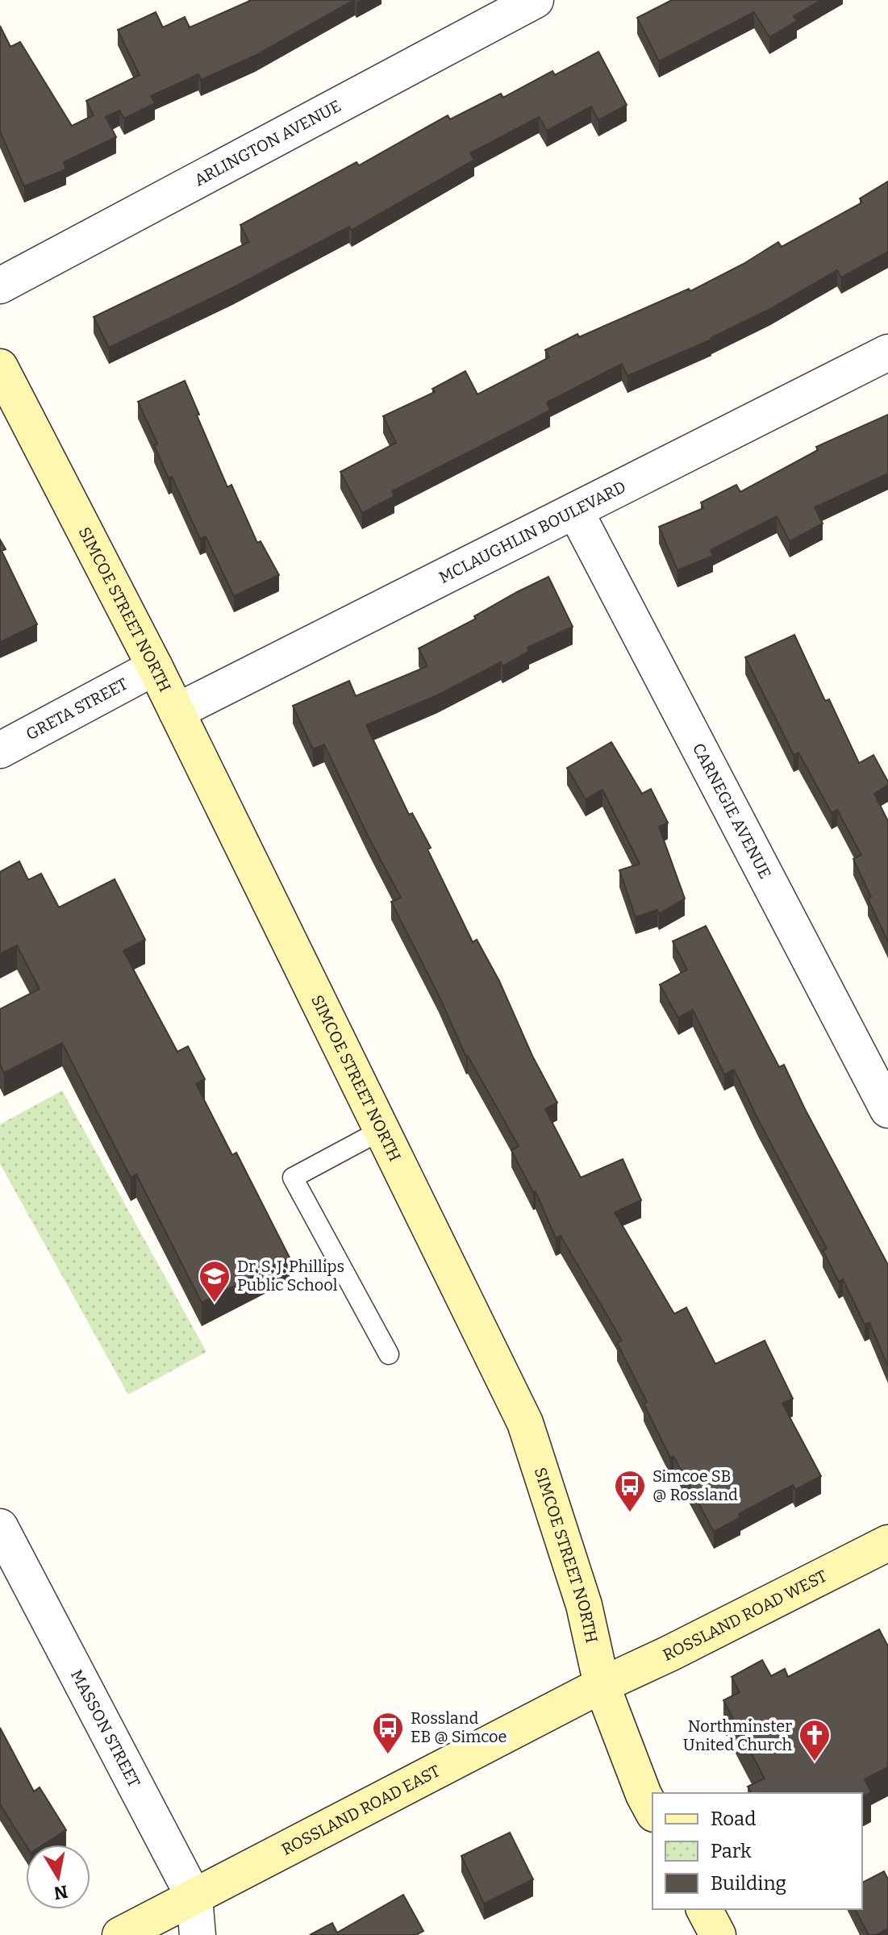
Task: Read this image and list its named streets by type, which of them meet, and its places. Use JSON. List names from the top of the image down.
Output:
{
  "streets": {
    "main road": ["SIMCOE STREET NORTH", "ROSSLAND ROAD WEST", "ROSSLAND ROAD EAST"],
    "street": [
      "ARLINGTON AVENUE",
      "MCLAUGHLIN BOULEVARD",
      "GRETA STREET",
      "CARNEGIE AVENUE",
      "MASSON STREET"
    ]
  },
  "crossings": [
    ["MCLAUGHLIN BOULEVARD", "SIMCOE STREET NORTH"],
    ["MCLAUGHLIN BOULEVARD", "CARNEGIE AVENUE"],
    ["SIMCOE STREET NORTH", "GRETA STREET"],
    ["SIMCOE STREET NORTH", "ROSSLAND ROAD WEST"],
    ["SIMCOE STREET NORTH", "ROSSLAND ROAD EAST"],
    ["ROSSLAND ROAD WEST", "ROSSLAND ROAD EAST"],
    ["MASSON STREET", "ROSSLAND ROAD EAST"]
  ],
  "places": {
    "school or university": ["Dr. S. J. Phillips Public School"],
    "bus stop": ["Simcoe SB @ Rossland", "Rossland EB @ Simcoe"],
    "church": ["Northminster United Church"]
  },
  "legend": ["Road", "Park", "Building"],
  "north": "bottom"
}
